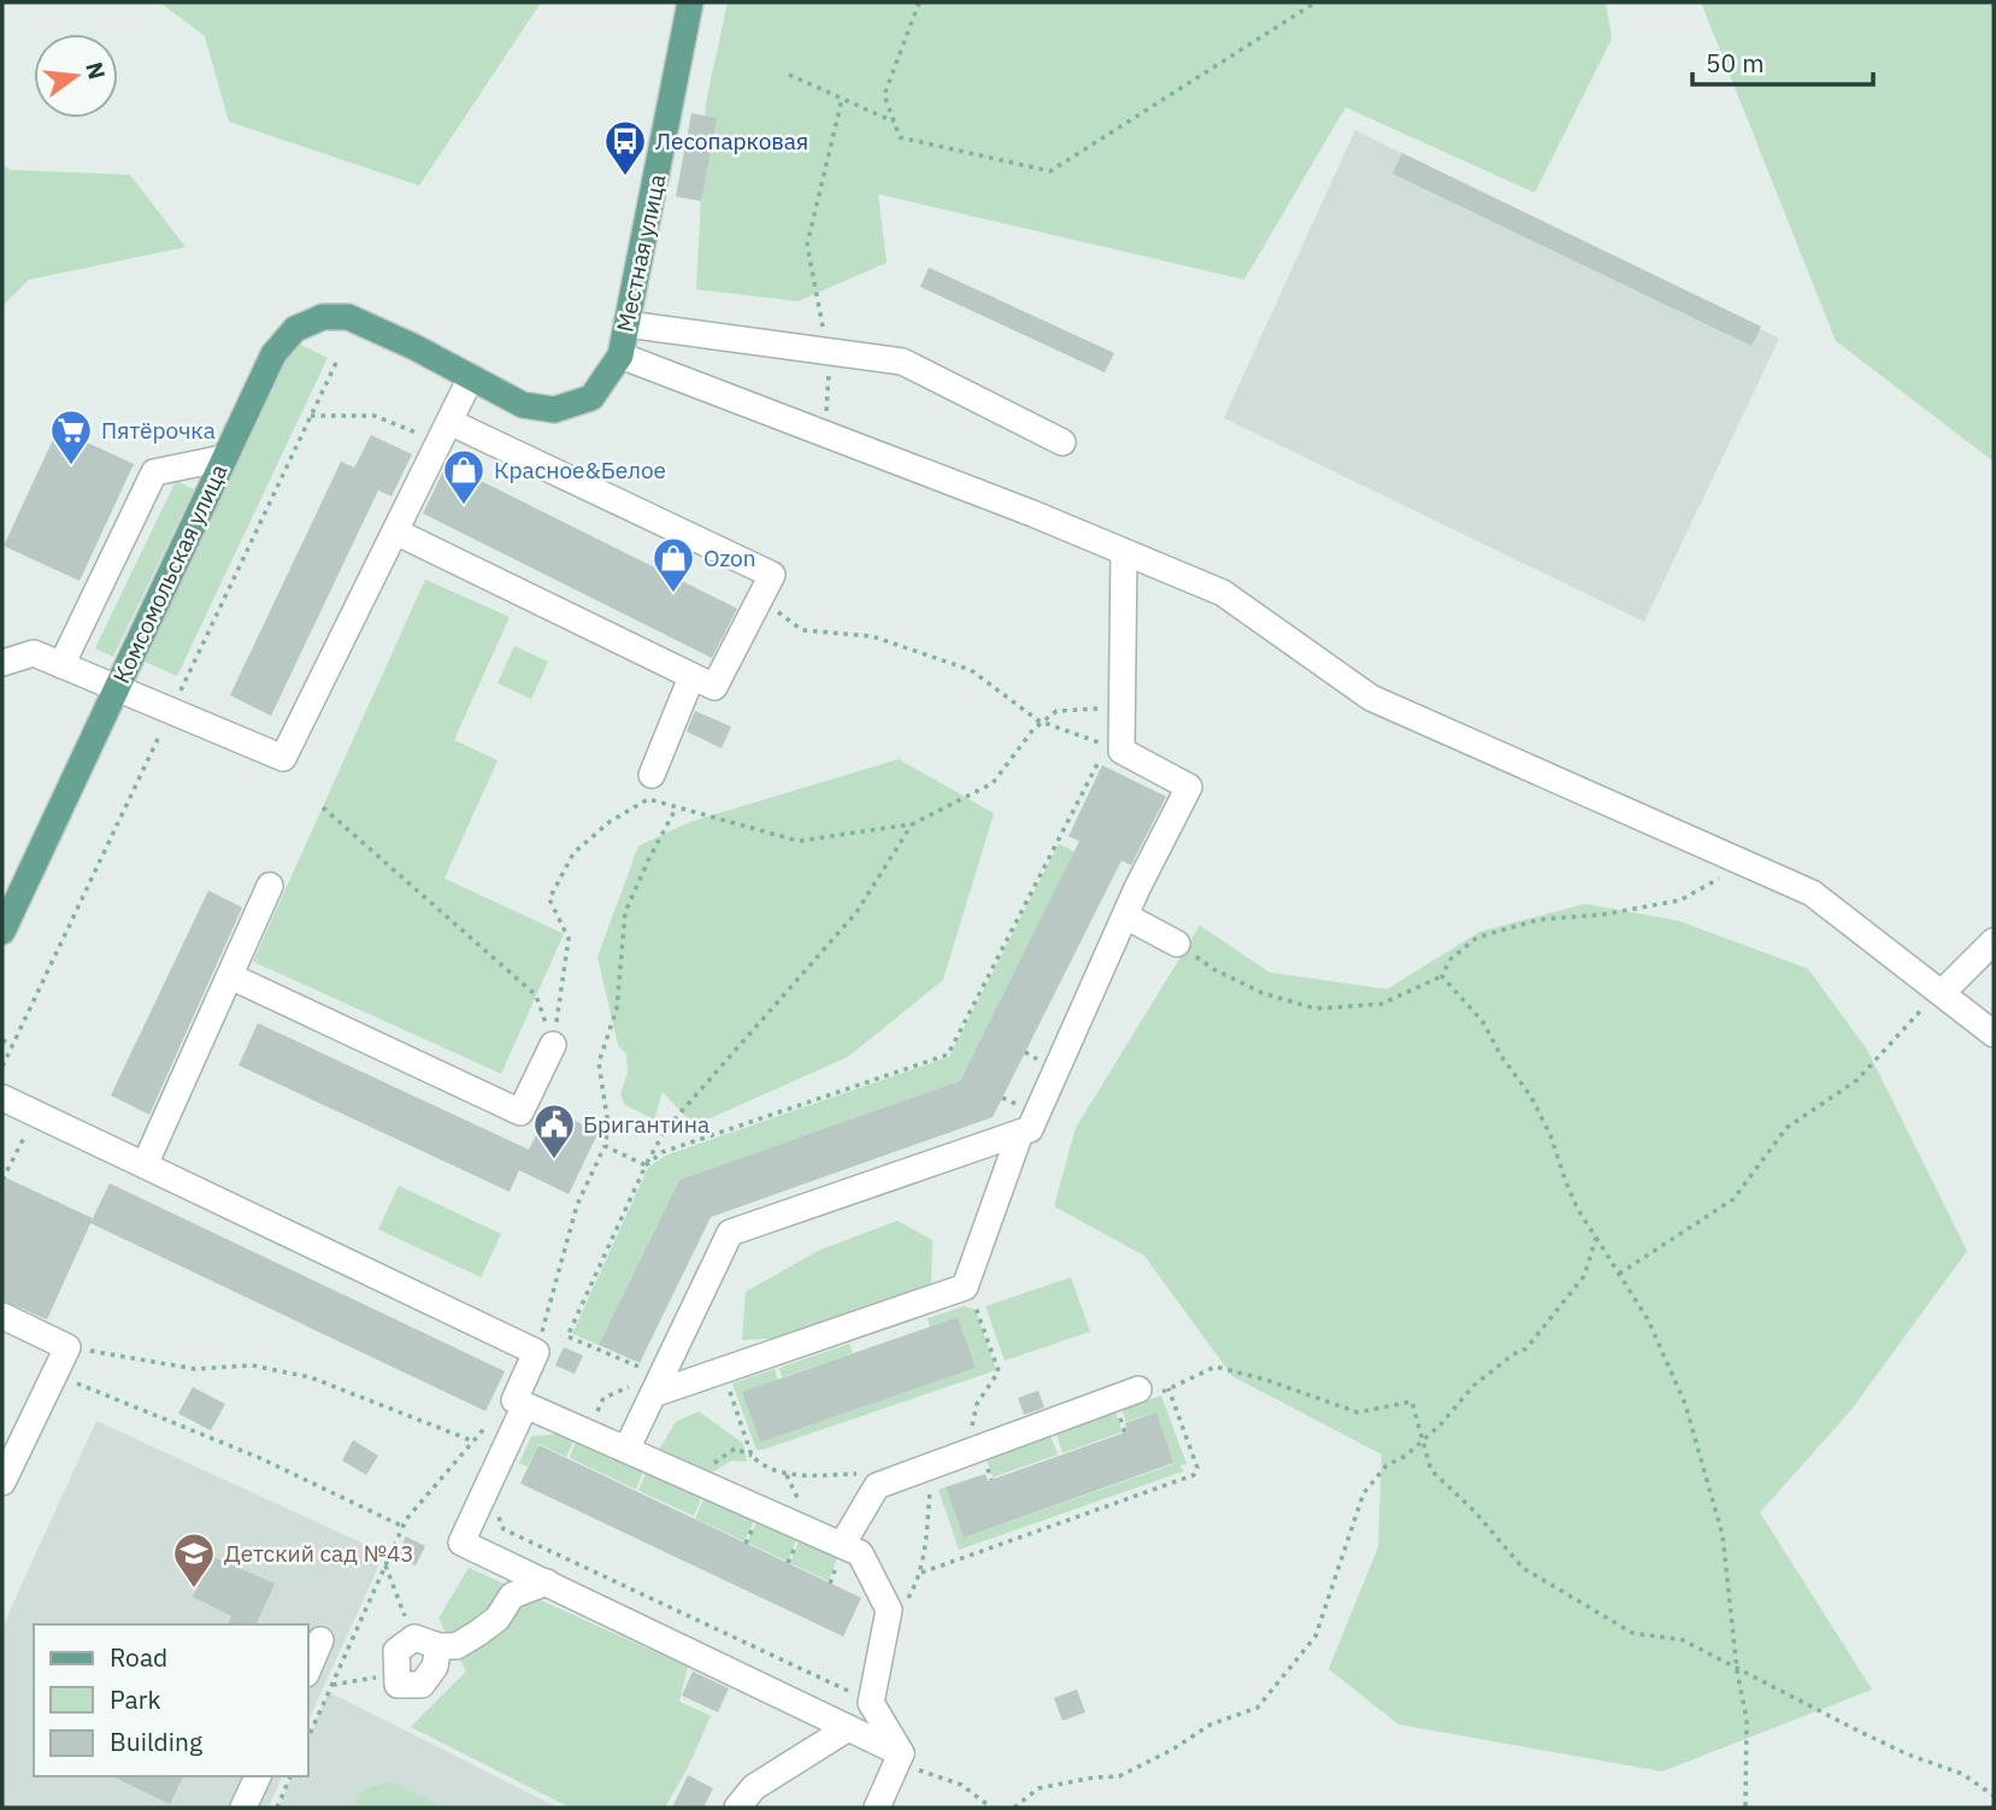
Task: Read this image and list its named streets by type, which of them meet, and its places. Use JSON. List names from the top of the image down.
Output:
{
  "streets": {
    "main road": ["Местная улица", "Комсомольская улица"]
  },
  "crossings": [
    ["Местная улица", "Комсомольская улица"]
  ],
  "places": {
    "bus stop": ["Лесопарковая"],
    "supermarket": ["Пятёрочка"],
    "shop": ["Красное&Белое", "Ozon"],
    "public building": ["Бригантина"],
    "school or university": ["Детский сад №43"]
  },
  "legend": ["Road", "Park", "Building"],
  "scale_bar": "50 m",
  "north": "right"
}
